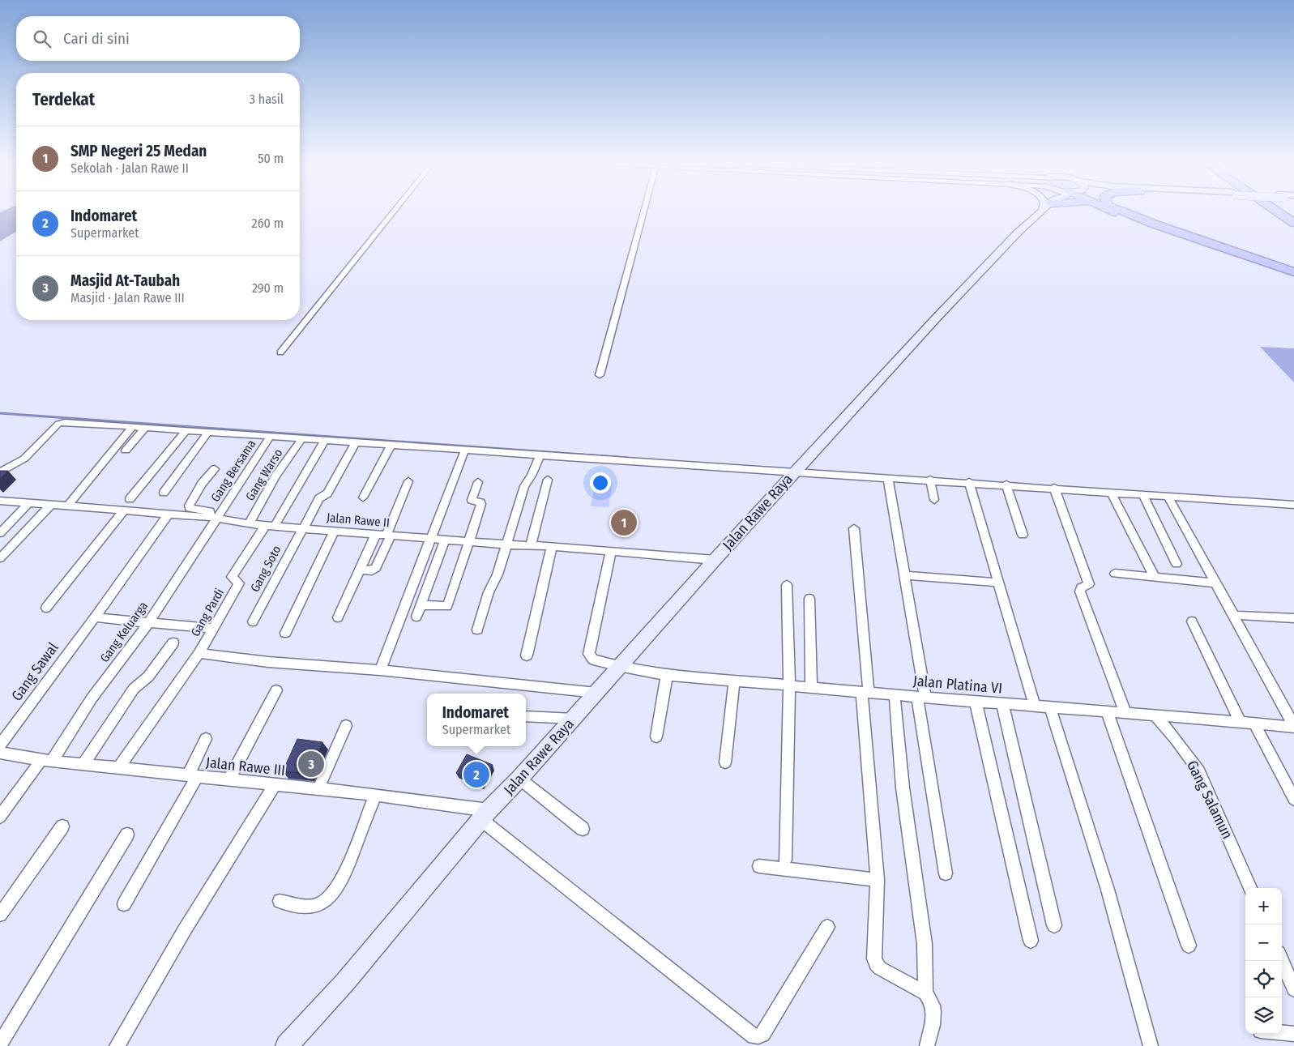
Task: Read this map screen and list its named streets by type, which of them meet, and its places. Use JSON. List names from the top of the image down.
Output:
{
  "streets": {
    "street": [
      "Gang Bersama",
      "Gang Warso",
      "Jalan Rawe Raya",
      "Jalan Rawe II",
      "Gang Soto",
      "Gang Pardi",
      "Gang Keluarga",
      "Gang Sawal",
      "Jalan Platina VI",
      "Jalan Rawe III",
      "Gang Salamun"
    ]
  },
  "crossings": [
    ["Gang Bersama", "Jalan Rawe II"],
    ["Gang Bersama", "Gang Keluarga"],
    ["Gang Warso", "Jalan Rawe II"],
    ["Jalan Rawe Raya", "Jalan Rawe II"],
    ["Jalan Rawe Raya", "Jalan Platina VI"],
    ["Jalan Rawe Raya", "Jalan Rawe III"],
    ["Jalan Rawe II", "Gang Soto"],
    ["Jalan Rawe II", "Gang Pardi"],
    ["Jalan Rawe II", "Gang Keluarga"],
    ["Jalan Rawe II", "Gang Sawal"],
    ["Jalan Rawe II", "Jalan Platina VI"],
    ["Gang Pardi", "Jalan Rawe III"],
    ["Gang Keluarga", "Jalan Rawe III"],
    ["Jalan Platina VI", "Gang Salamun"]
  ],
  "page": {
    "search": "Cari di sini",
    "heading": ["Terdekat", "3 hasil"],
    "list": [
      {
        "mark": "1",
        "name": "SMP Negeri 25 Medan",
        "note": "Sekolah · Jalan Rawe II",
        "value": "50 m"
      },
      {
        "mark": "2",
        "name": "Indomaret",
        "note": "Supermarket",
        "value": "260 m"
      },
      {
        "mark": "3",
        "name": "Masjid At-Taubah",
        "note": "Masjid · Jalan Rawe III",
        "value": "290 m"
      }
    ],
    "pins": ["1", "3", "2"],
    "popup": ["Indomaret", "Supermarket"],
    "map_buttons": ["+", "−"]
  }
}
